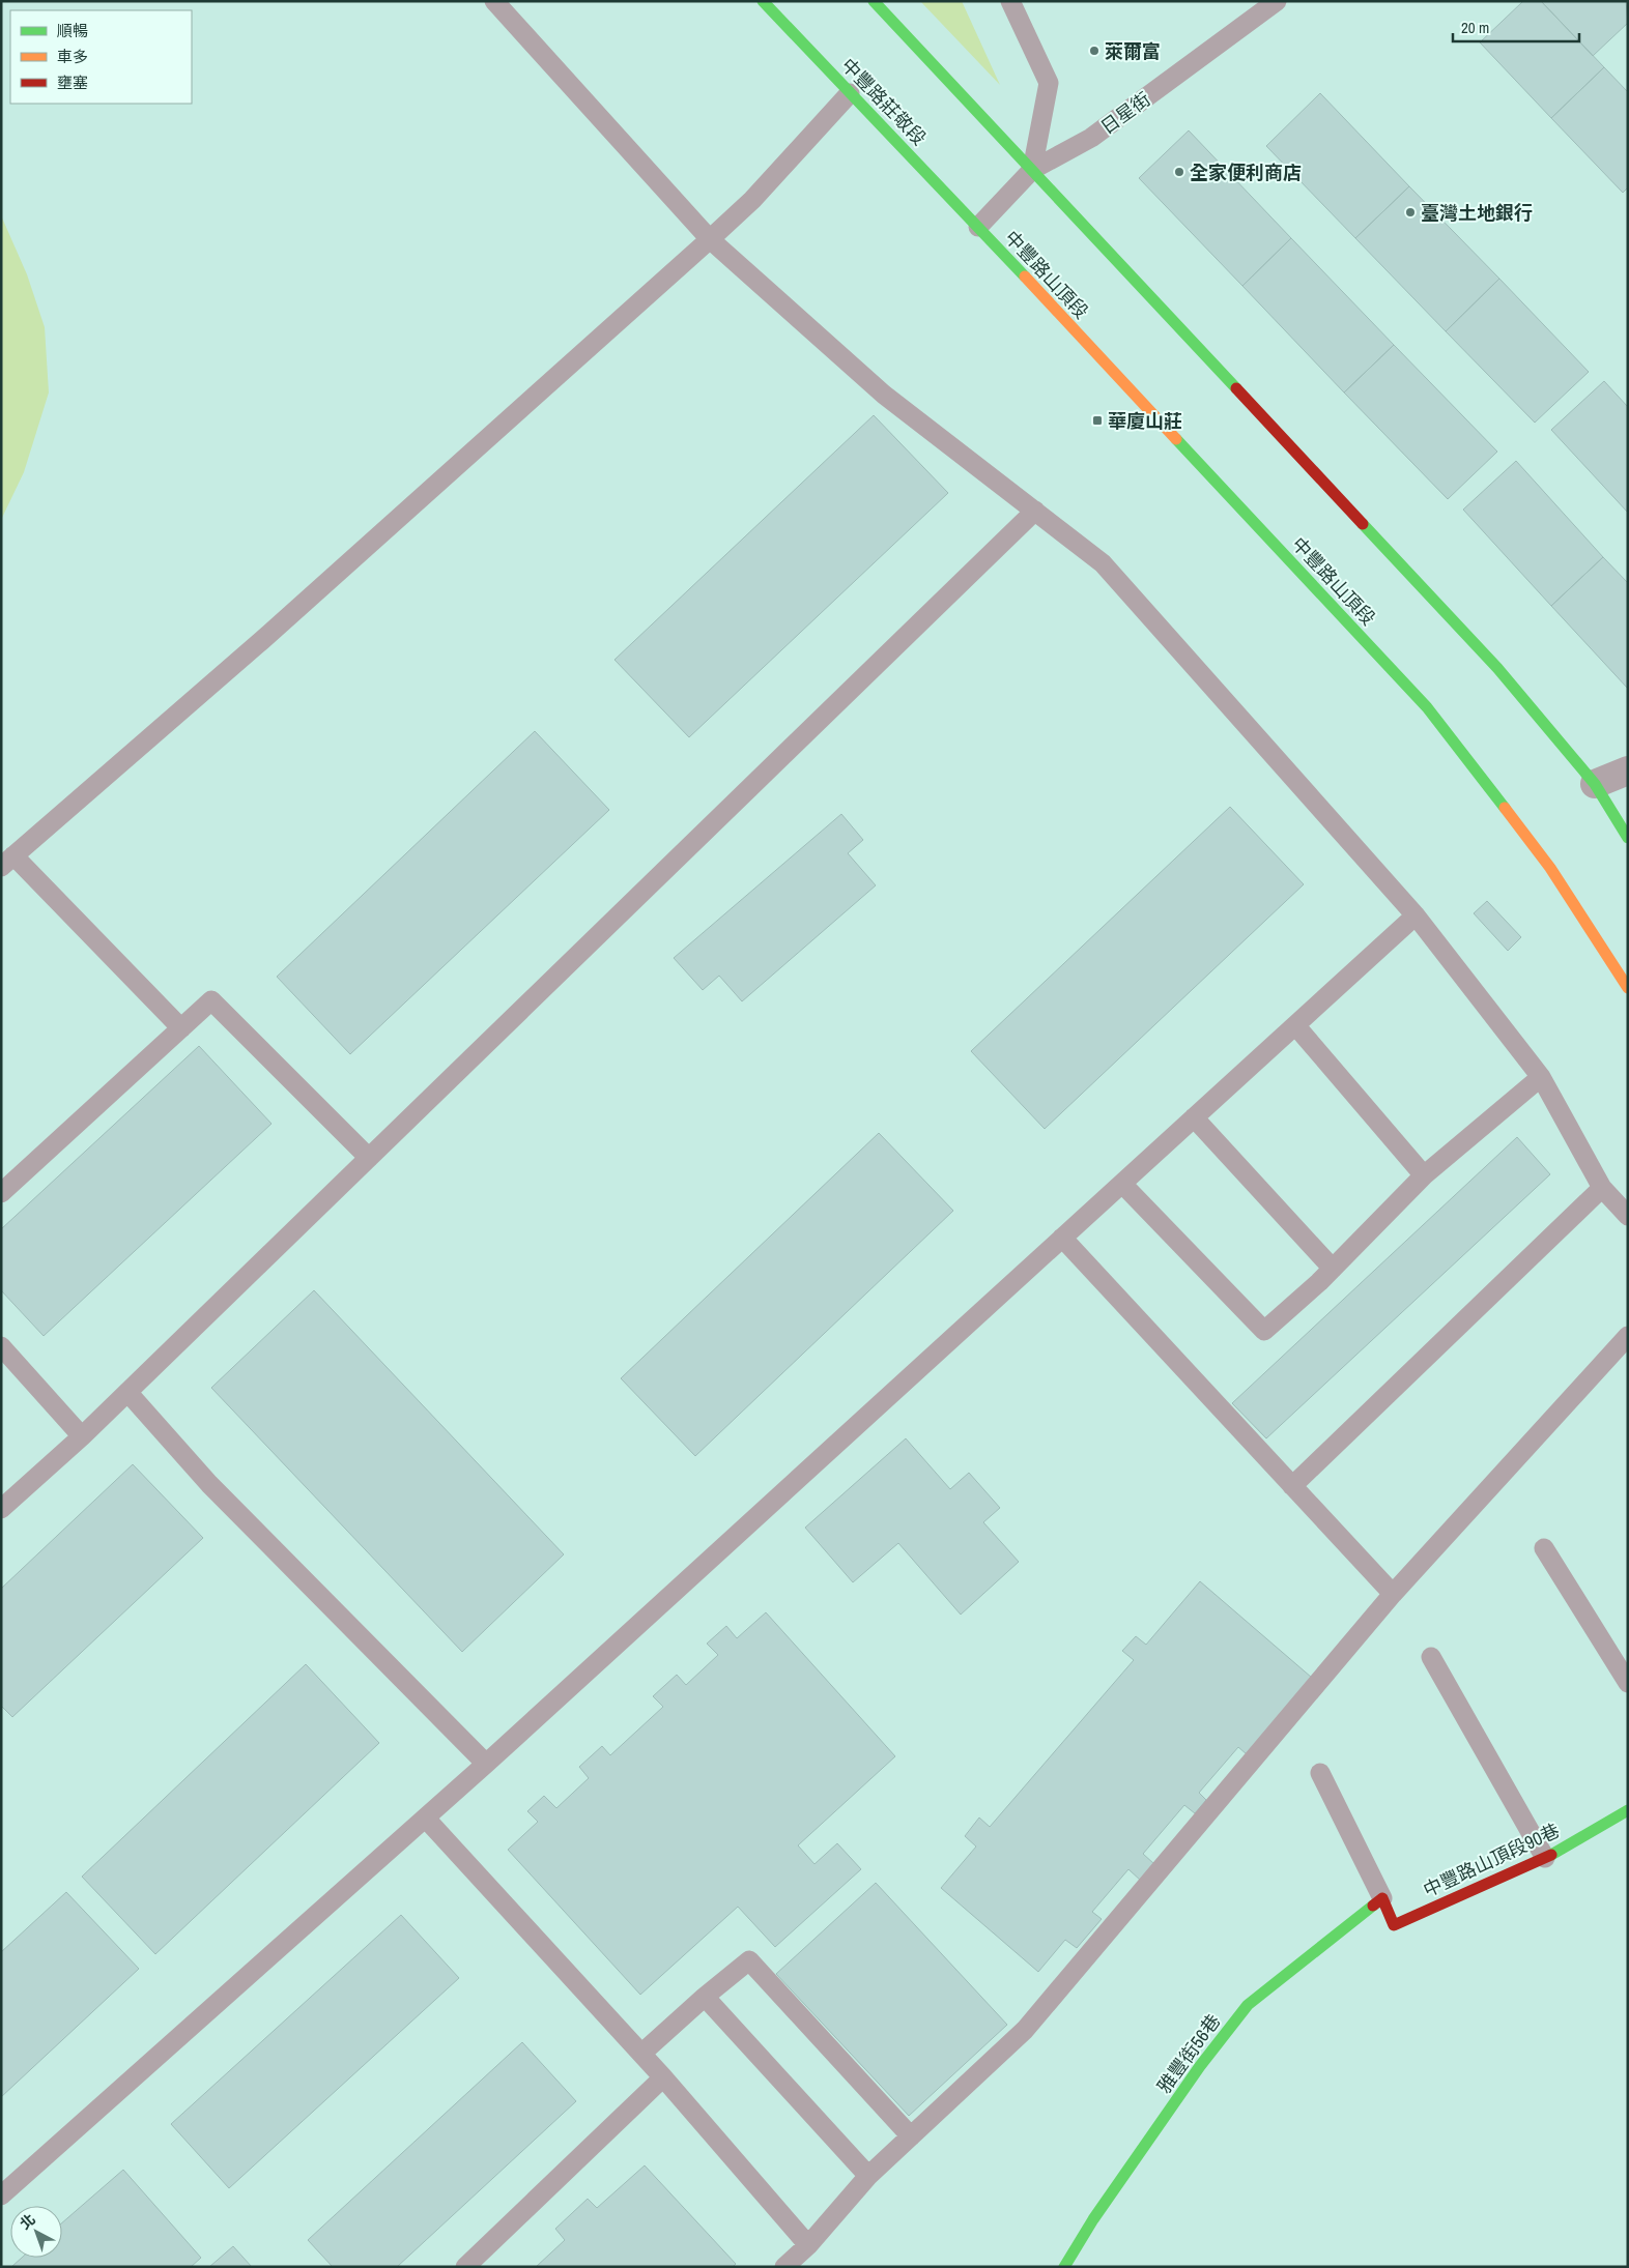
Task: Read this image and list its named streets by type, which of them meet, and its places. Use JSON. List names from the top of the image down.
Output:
{
  "streets": {
    "main road": [
      "中豐路莊敬段",
      "中豐路山頂段",
      "中豐路山頂段90巷",
      "雅豐街56巷"
    ],
    "lane": ["日星街"]
  },
  "crossings": [
    ["中豐路莊敬段", "日星街"],
    ["中豐路莊敬段", "中豐路山頂段"],
    ["日星街", "中豐路山頂段"],
    ["中豐路山頂段90巷", "雅豐街56巷"]
  ],
  "places": {
    "other": ["萊爾富", "全家便利商店", "臺灣土地銀行"],
    "transit": ["華廈山莊"]
  },
  "legend": ["順暢", "車多", "壅塞"],
  "scale_bar": "20 m",
  "north": "top left"
}
